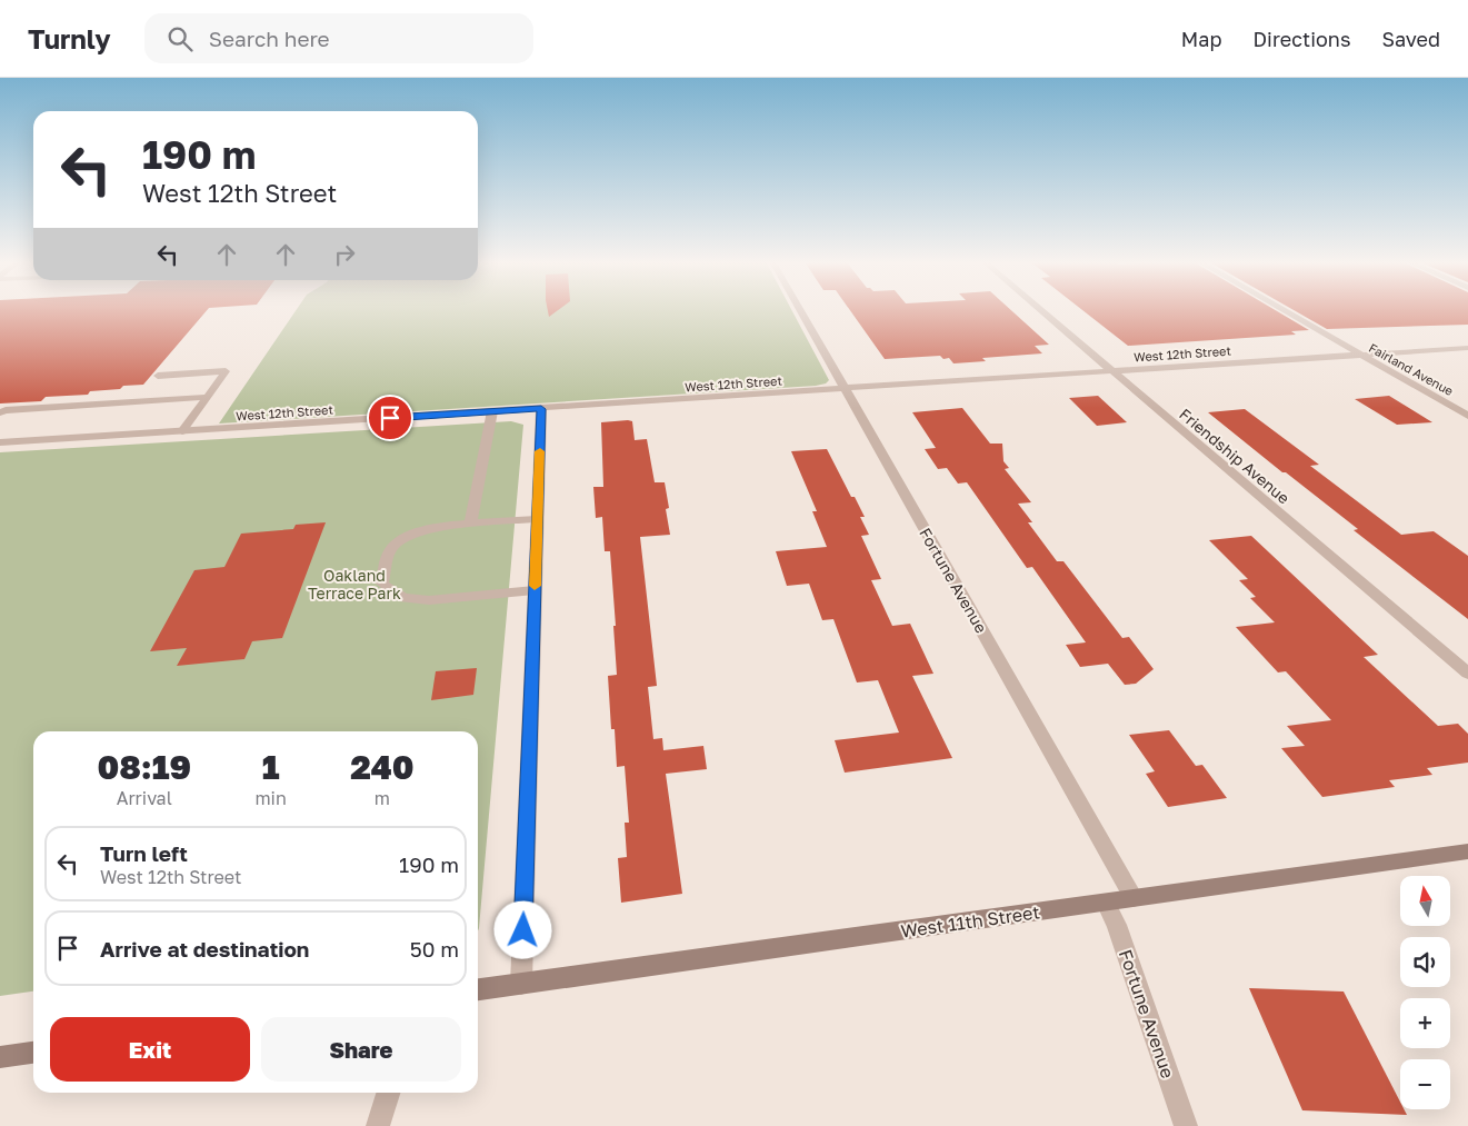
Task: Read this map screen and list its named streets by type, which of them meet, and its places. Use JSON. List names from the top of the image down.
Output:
{
  "streets": {
    "main road": ["West 11th Street"],
    "street": [
      "West 12th Street",
      "Fairland Avenue",
      "Friendship Avenue",
      "Fortune Avenue"
    ]
  },
  "crossings": [
    ["West 12th Street", "Fairland Avenue"],
    ["West 12th Street", "Friendship Avenue"],
    ["West 12th Street", "Fortune Avenue"],
    ["Fortune Avenue", "West 11th Street"]
  ],
  "parks": ["Oakland Terrace Park"],
  "north": "top",
  "page": {
    "header": "Turnly",
    "search": "Search here",
    "nav": ["Map", "Directions", "Saved"],
    "turn": ["190 m", "West 12th Street"],
    "eta": [
      "08:19",
      "Arrival",
      "1",
      "min",
      "240",
      "m"
    ],
    "list": [
      {
        "name": "Turn left",
        "note": "West 12th Street",
        "value": "190 m"
      },
      {
        "name": "Arrive at destination",
        "value": "50 m"
      }
    ],
    "map_buttons": ["+", "−"],
    "buttons": ["Exit", "Share"]
  }
}
